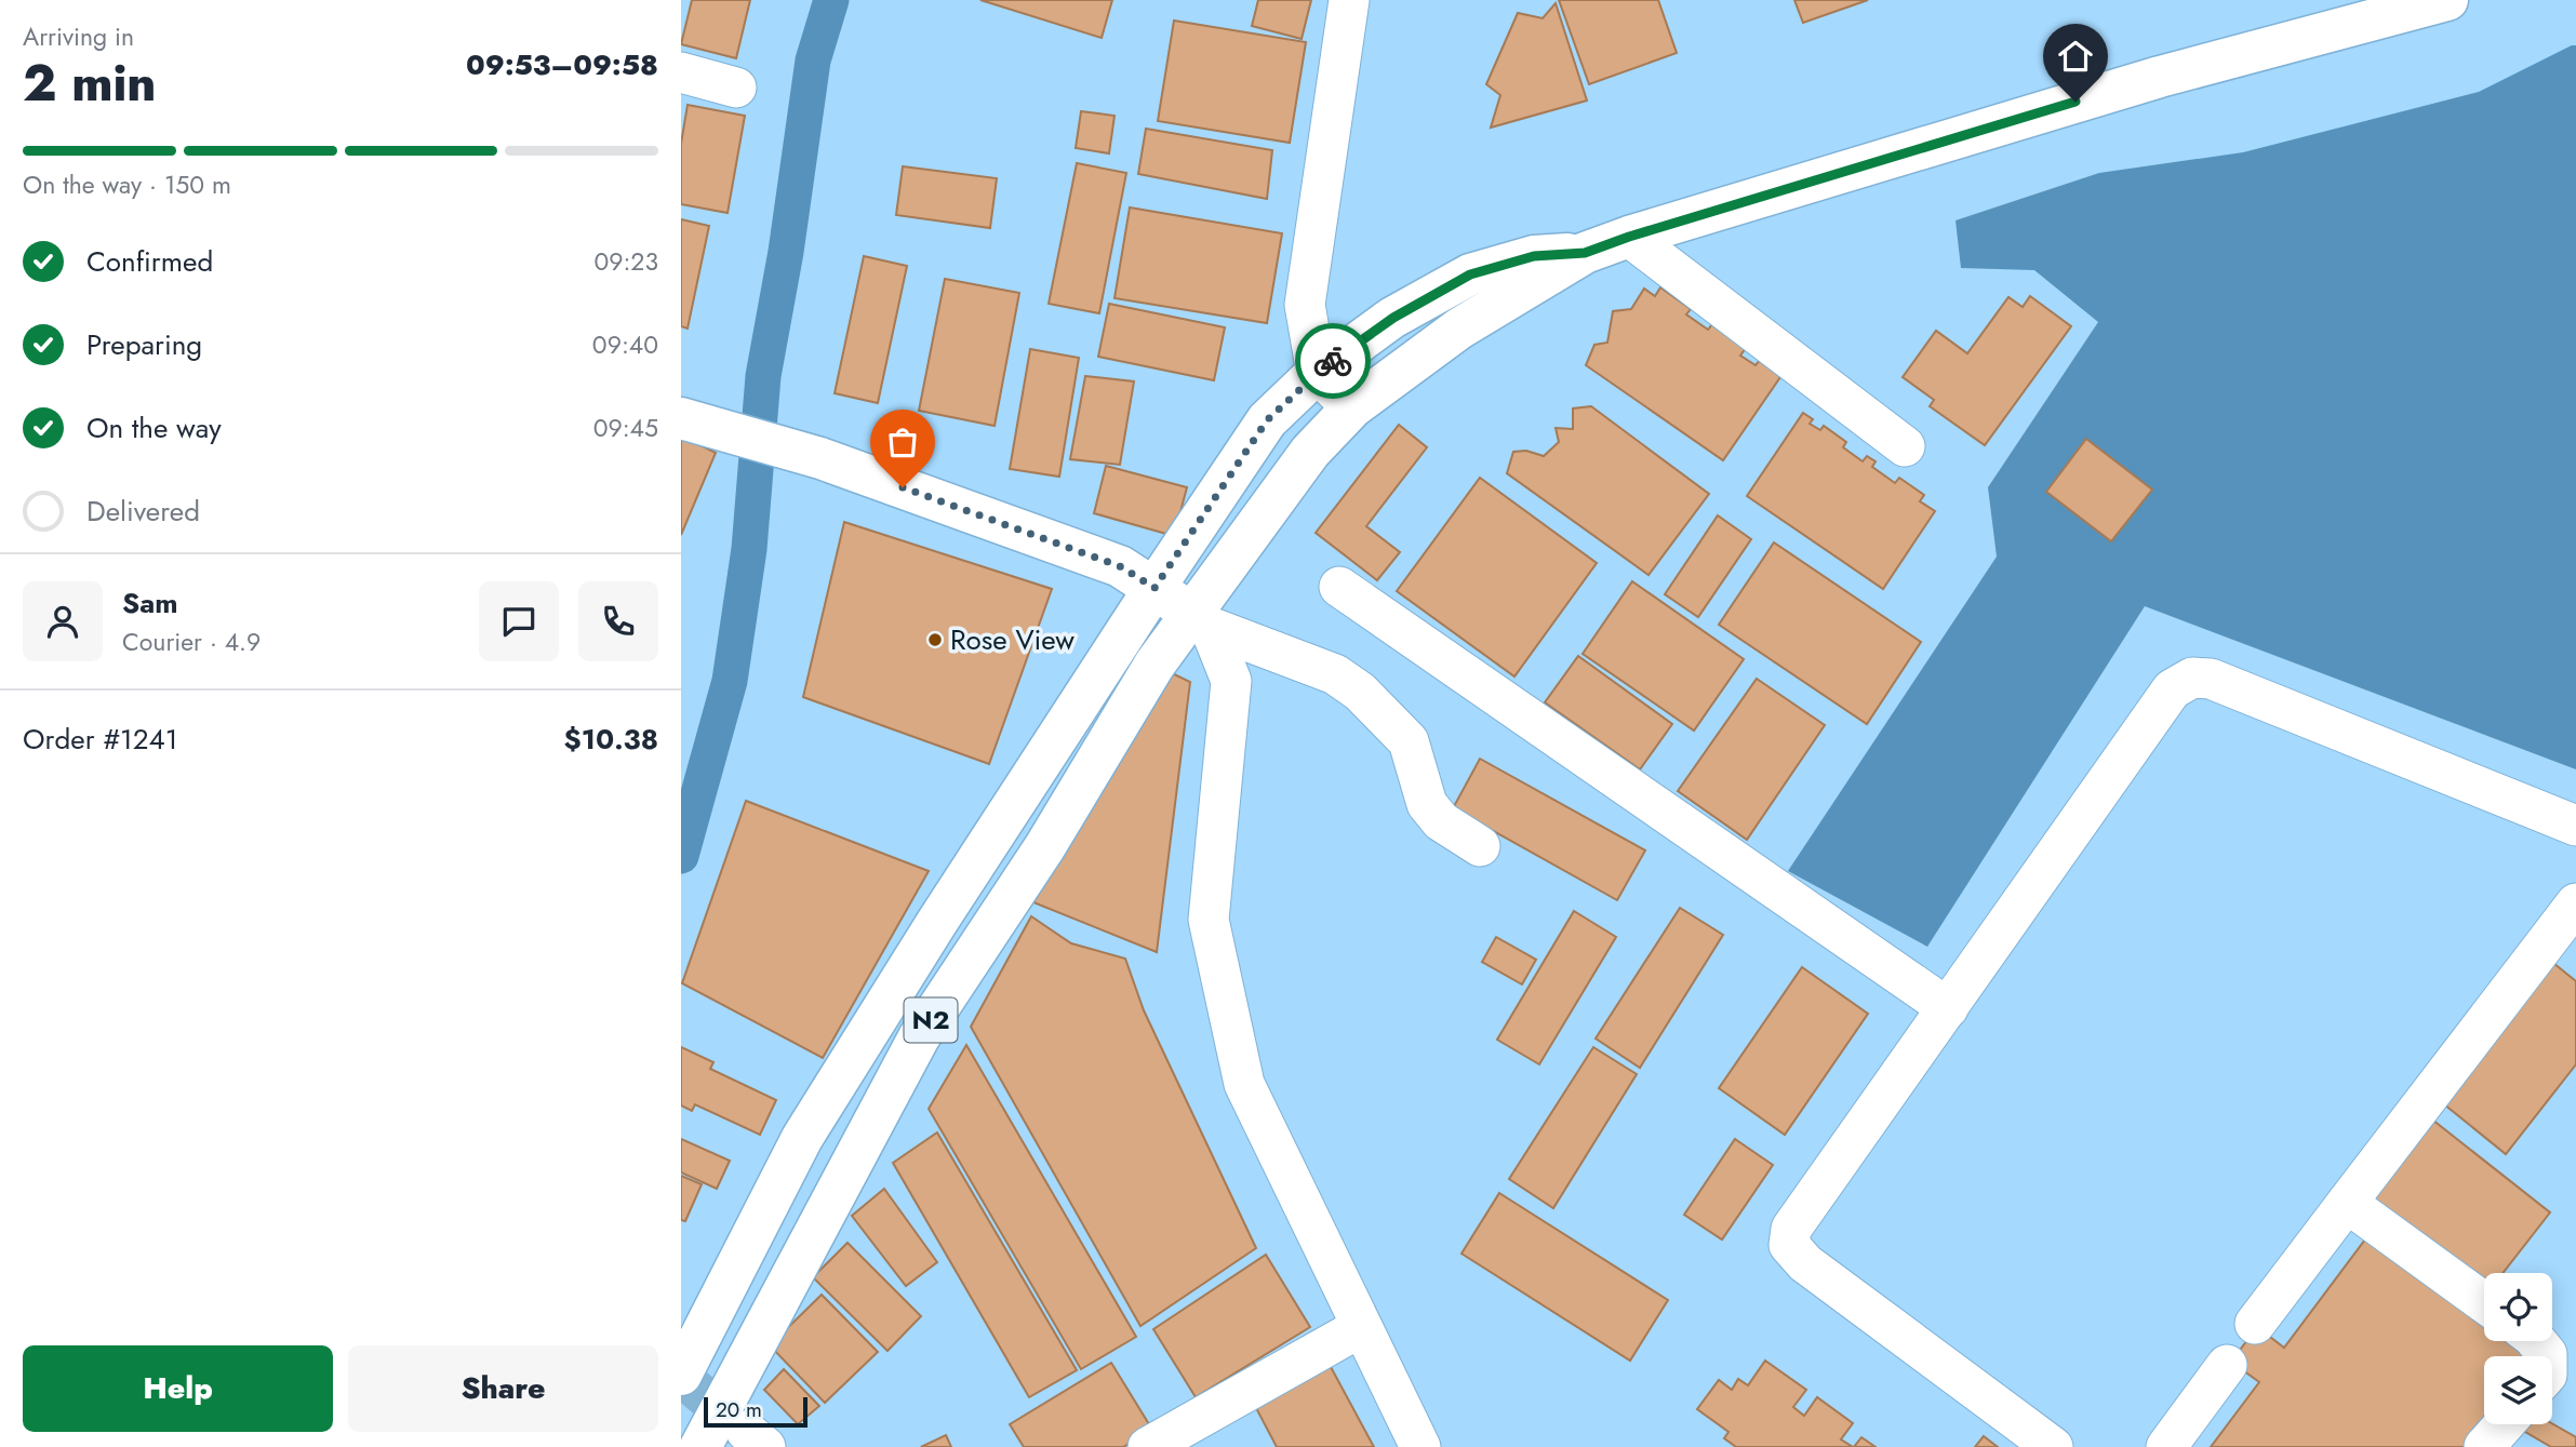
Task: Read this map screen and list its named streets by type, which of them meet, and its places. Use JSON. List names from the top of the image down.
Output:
{
  "streets": {
    "main road": ["N2"]
  },
  "places": ["Rose View"],
  "scale_bar": "20 m",
  "page": {
    "heading": ["2 min", "Arriving in", "09:53–09:58"],
    "panel": [
      "Sam",
      "Courier · 4.9",
      "Order #1241",
      "$10.38"
    ],
    "bar": "On the way · 150 m",
    "list": [
      ["Confirmed", "09:23"],
      ["Preparing", "09:40"],
      ["On the way", "09:45"],
      "Delivered"
    ],
    "buttons": ["Help", "Share"],
    "scale": "20 m"
  }
}
